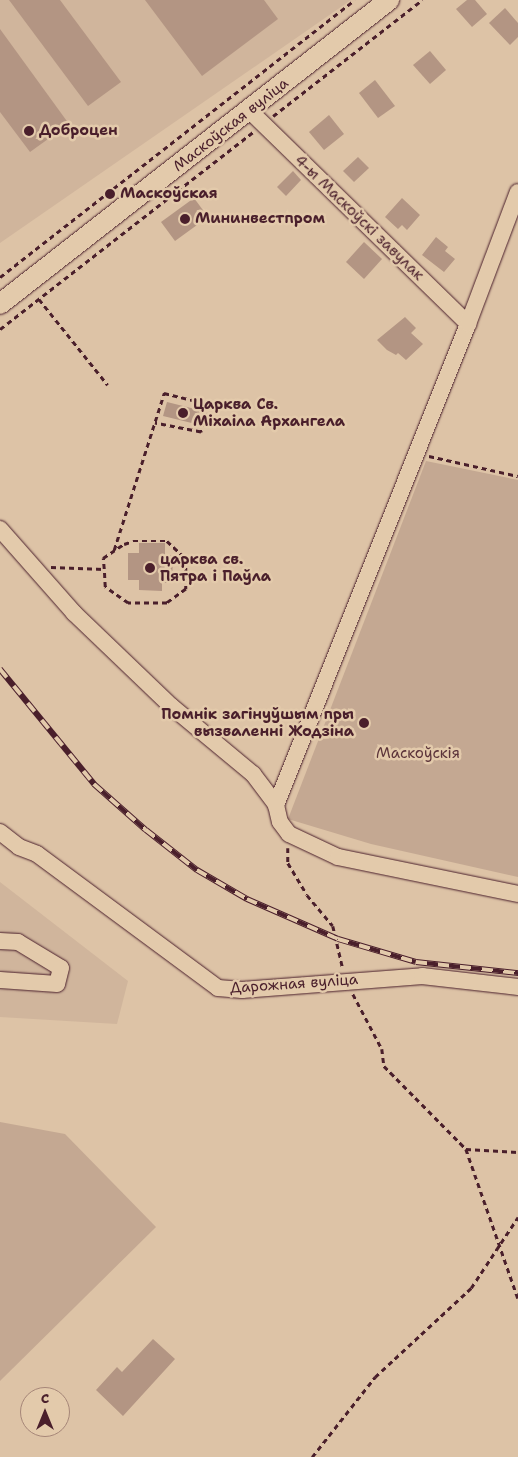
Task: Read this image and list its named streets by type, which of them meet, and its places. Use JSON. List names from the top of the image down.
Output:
{
  "streets": {
    "main road": ["Маскоўская вуліца"],
    "street": ["4-ы Маскоўскі завулак", "Дарожная вуліца"]
  },
  "crossings": [
    ["Маскоўская вуліца", "4-ы Маскоўскі завулак"]
  ],
  "parks": ["Маскоўскія"],
  "places": [
    "Доброцен",
    "Маскоўская",
    "Мининвестпром",
    "Царква Св. Міхаіла Архангела",
    "царква св. Пятра і Паўла",
    "Помнік загінуўшым пры вызваленні Жодзіна"
  ],
  "north": "top"
}
